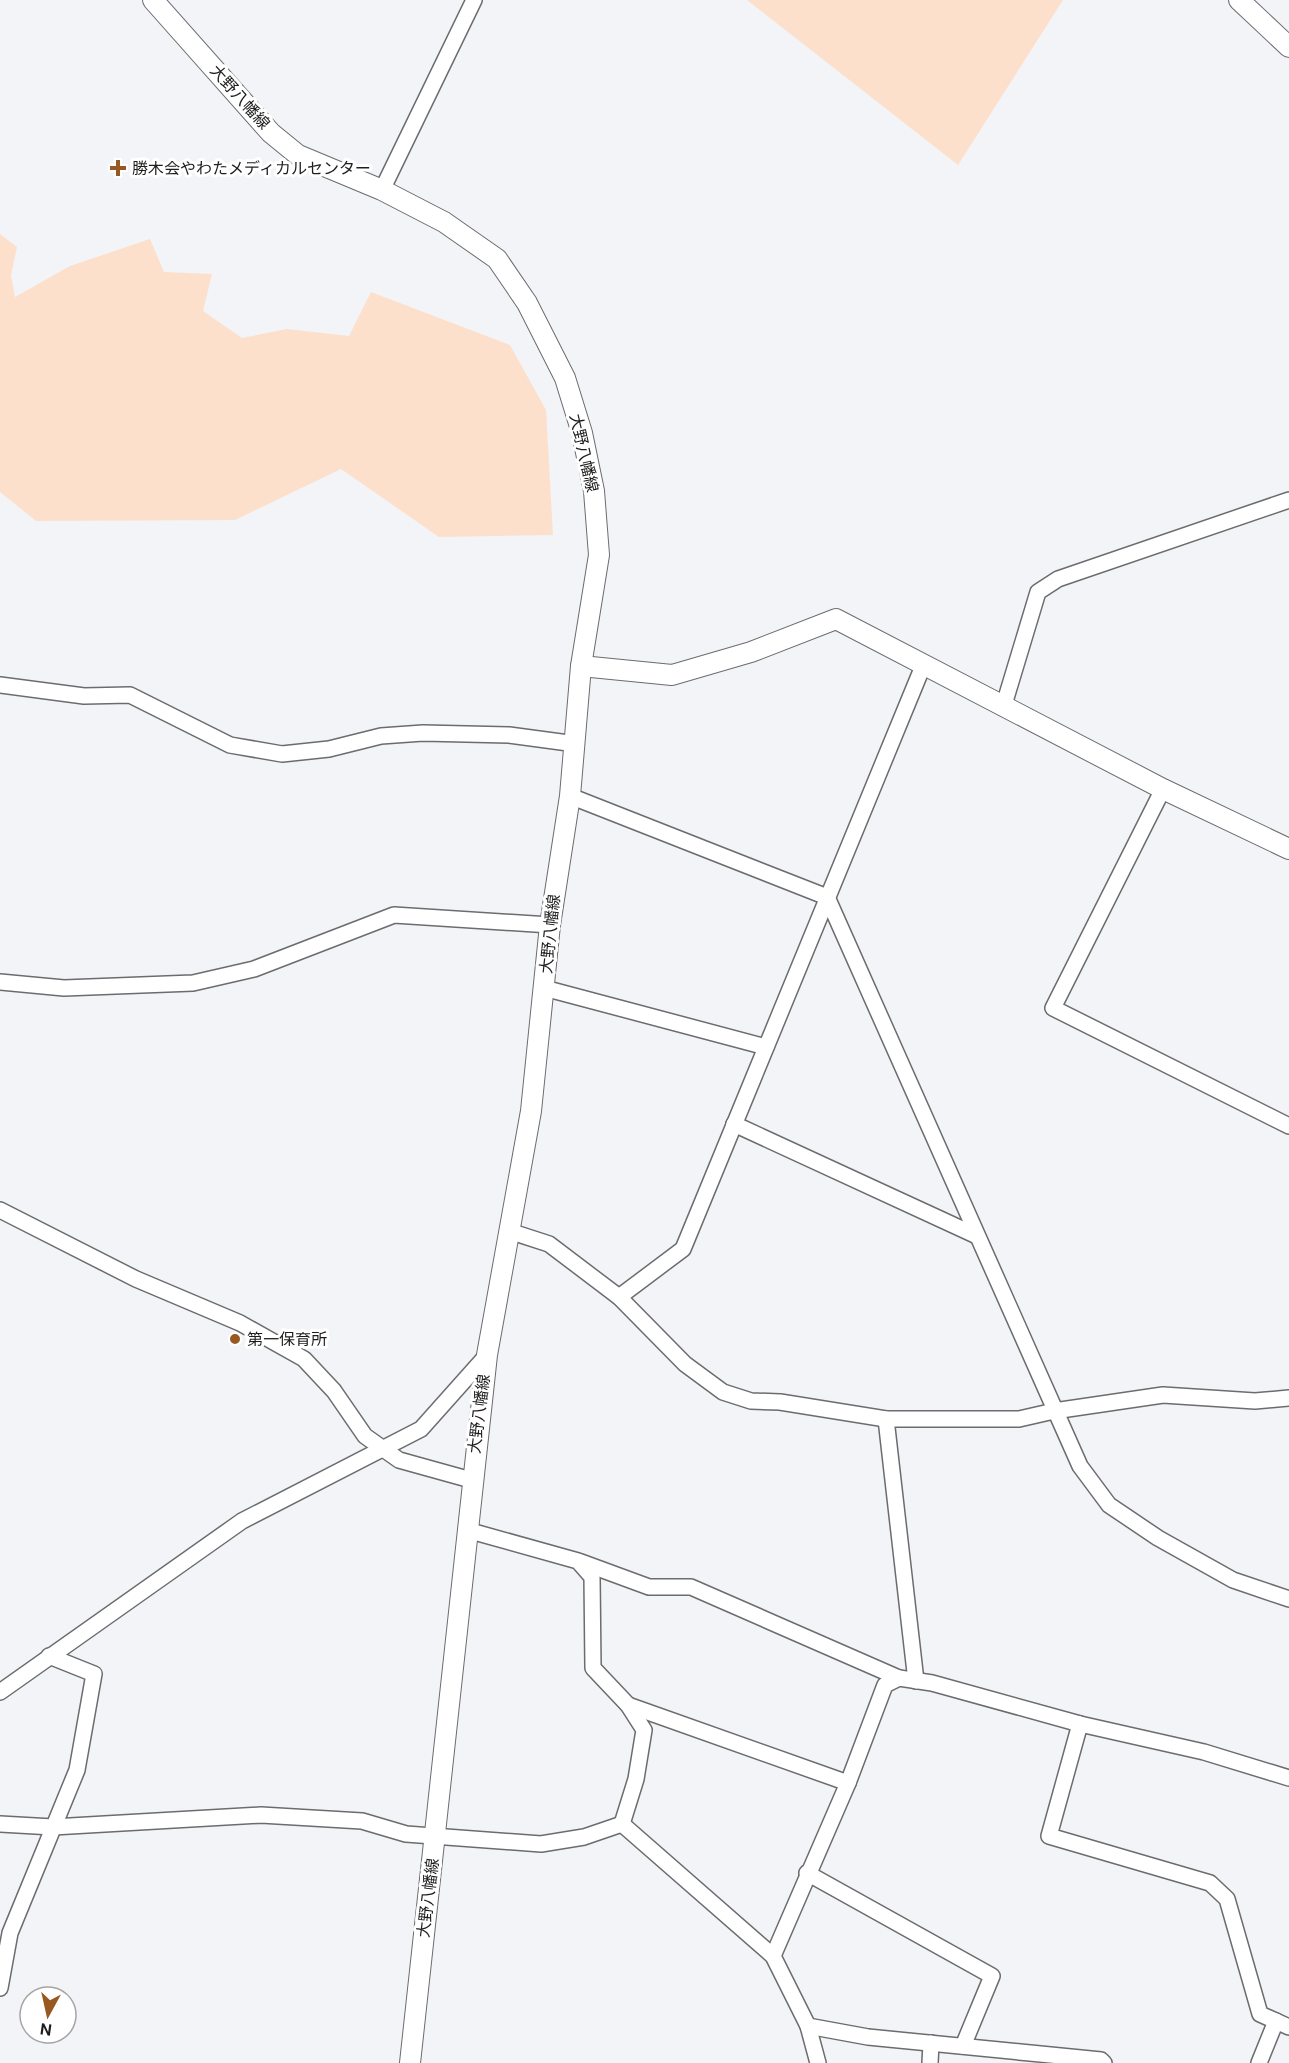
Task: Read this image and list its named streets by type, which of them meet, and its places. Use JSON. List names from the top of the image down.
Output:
{
  "streets": {
    "main road": ["大野八幡線"]
  },
  "places": {
    "health": ["勝木会やわたメディカルセンター"],
    "other": ["第一保育所"]
  },
  "north": "bottom"
}
